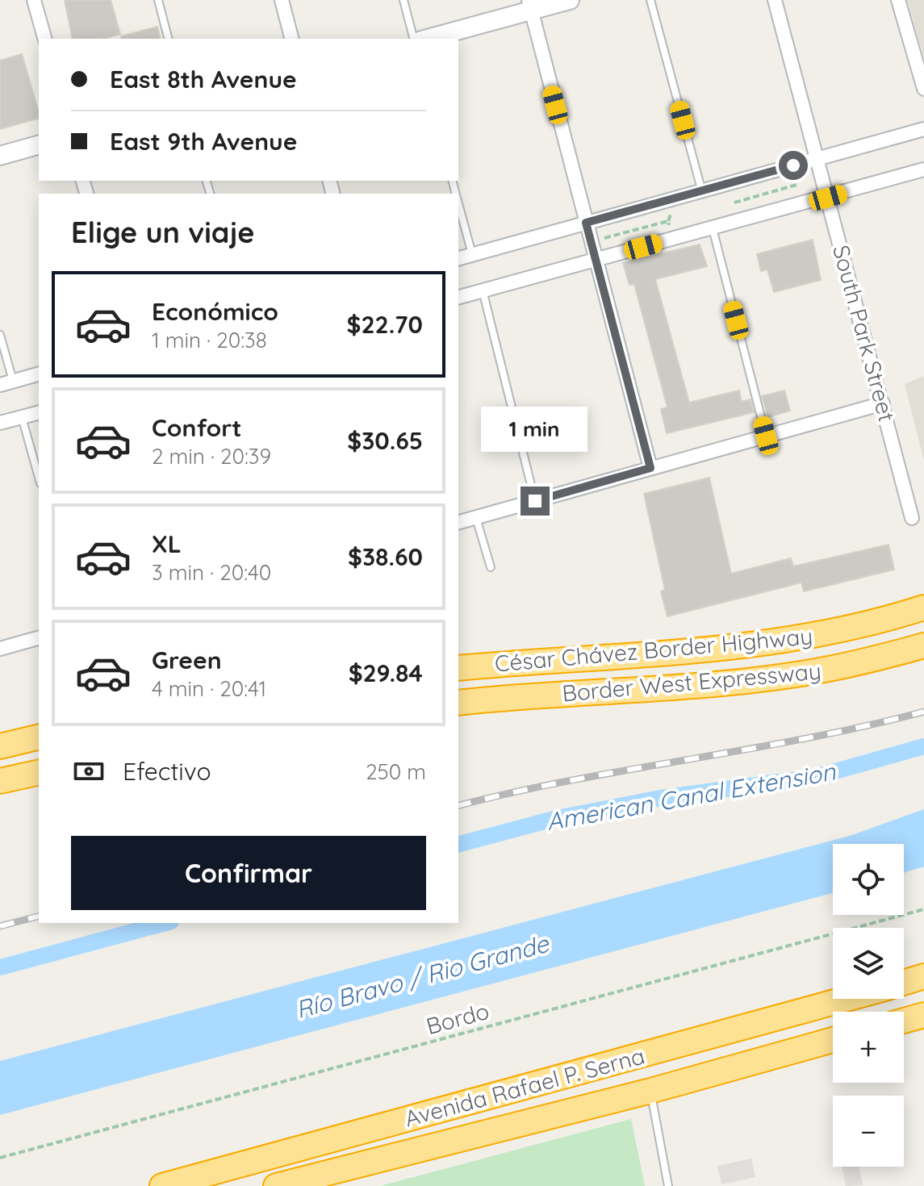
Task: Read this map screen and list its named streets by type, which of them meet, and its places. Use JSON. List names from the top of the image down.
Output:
{
  "streets": {
    "highway": ["César Chávez Border Highway", "Border West Expressway", "Avenida Rafael P. Serna"],
    "street": ["South Park Street"],
    "path": ["Bordo"]
  },
  "water": ["American Canal Extension", "Río Bravo / Rio Grande"],
  "page": {
    "banner": ["East 8th Avenue", "East 9th Avenue"],
    "heading": "Elige un viaje",
    "list": [
      {
        "name": "Económico",
        "note": "1 min · 20:38",
        "value": "$22.70"
      },
      {
        "name": "Confort",
        "note": "2 min · 20:39",
        "value": "$30.65"
      },
      {
        "name": "XL",
        "note": "3 min · 20:40",
        "value": "$38.60"
      },
      {
        "name": "Green",
        "note": "4 min · 20:41",
        "value": "$29.84"
      }
    ],
    "bubble": "1 min",
    "pay": ["Efectivo", "250 m"],
    "buttons": "Confirmar",
    "map_buttons": ["+", "−"]
  }
}
